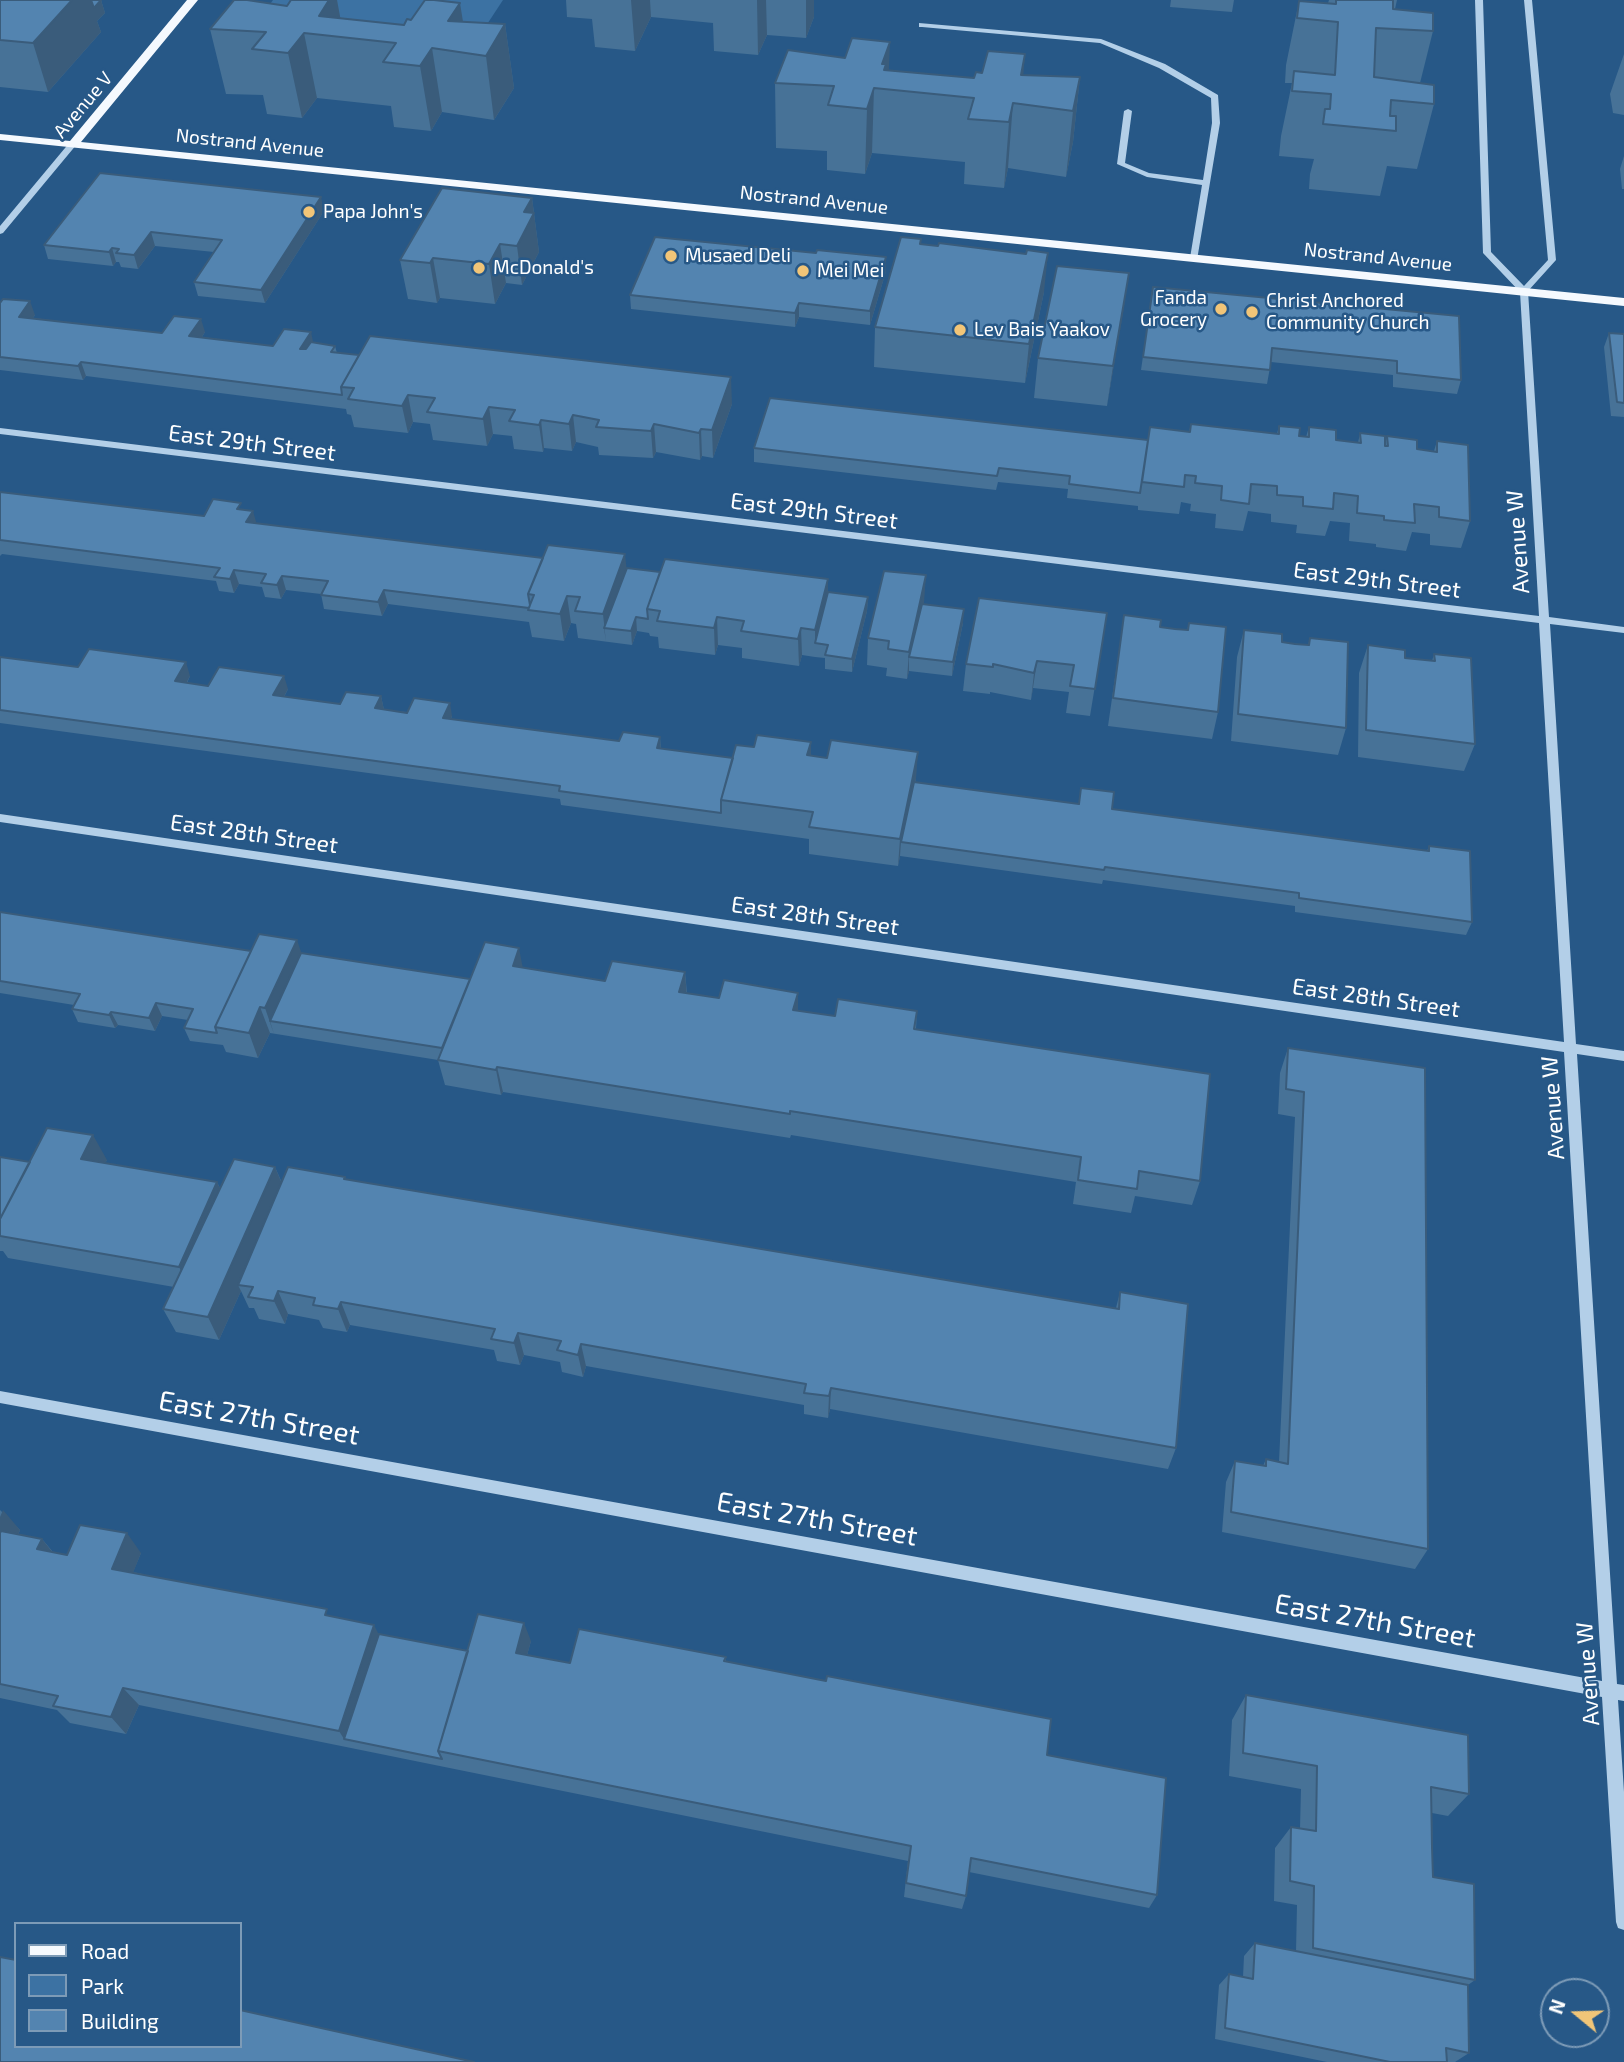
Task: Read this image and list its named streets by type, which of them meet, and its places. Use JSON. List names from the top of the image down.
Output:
{
  "streets": {
    "main road": ["Avenue V", "Nostrand Avenue"],
    "street": [
      "East 29th Street",
      "Avenue W",
      "East 28th Street",
      "East 27th Street"
    ]
  },
  "crossings": [
    ["Avenue V", "Nostrand Avenue"],
    ["Nostrand Avenue", "Avenue W"],
    ["East 29th Street", "Avenue W"],
    ["Avenue W", "East 28th Street"],
    ["Avenue W", "East 27th Street"]
  ],
  "places": [
    "Papa John's",
    "Musaed Deli",
    "McDonald's",
    "Mei Mei",
    "Fanda Grocery",
    "Christ Anchored Community Church",
    "Lev Bais Yaakov"
  ],
  "legend": ["Road", "Park", "Building"],
  "north": "left"
}
